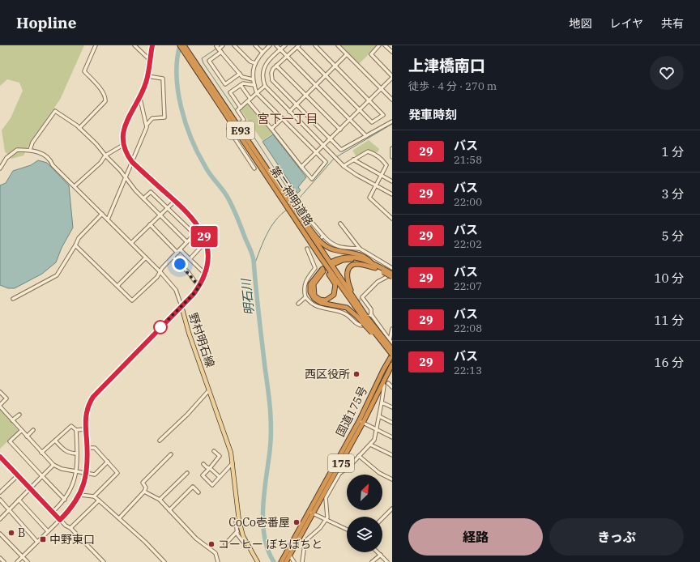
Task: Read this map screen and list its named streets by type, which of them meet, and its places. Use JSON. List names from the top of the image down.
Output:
{
  "streets": {
    "highway": [
      "E93",
      "第二神明道路",
      "国道175号",
      "175"
    ],
    "main road": ["野村明石線"]
  },
  "districts": ["宮下一丁目"],
  "water": ["明石川"],
  "places": {
    "other": [
      "西区役所",
      "CoCo壱番屋",
      "B",
      "コーヒー ぼちぼちと"
    ],
    "transit": ["中野東口"]
  },
  "lines": ["bus line 29"],
  "north": "top right",
  "page": {
    "header": "Hopline",
    "nav": ["地図", "レイヤ", "共有"],
    "on_map": "29",
    "heading": [
      ["上津橋南口", "徒歩 · 4 分 · 270 m"],
      "発車時刻"
    ],
    "list": [
      {
        "mark": "29",
        "name": "バス",
        "note": "21:58",
        "value": "1 分"
      },
      {
        "mark": "29",
        "name": "バス",
        "note": "22:00",
        "value": "3 分"
      },
      {
        "mark": "29",
        "name": "バス",
        "note": "22:02",
        "value": "5 分"
      },
      {
        "mark": "29",
        "name": "バス",
        "note": "22:07",
        "value": "10 分"
      },
      {
        "mark": "29",
        "name": "バス",
        "note": "22:08",
        "value": "11 分"
      },
      {
        "mark": "29",
        "name": "バス",
        "note": "22:13",
        "value": "16 分"
      }
    ],
    "buttons": ["経路", "きっぷ"]
  }
}
